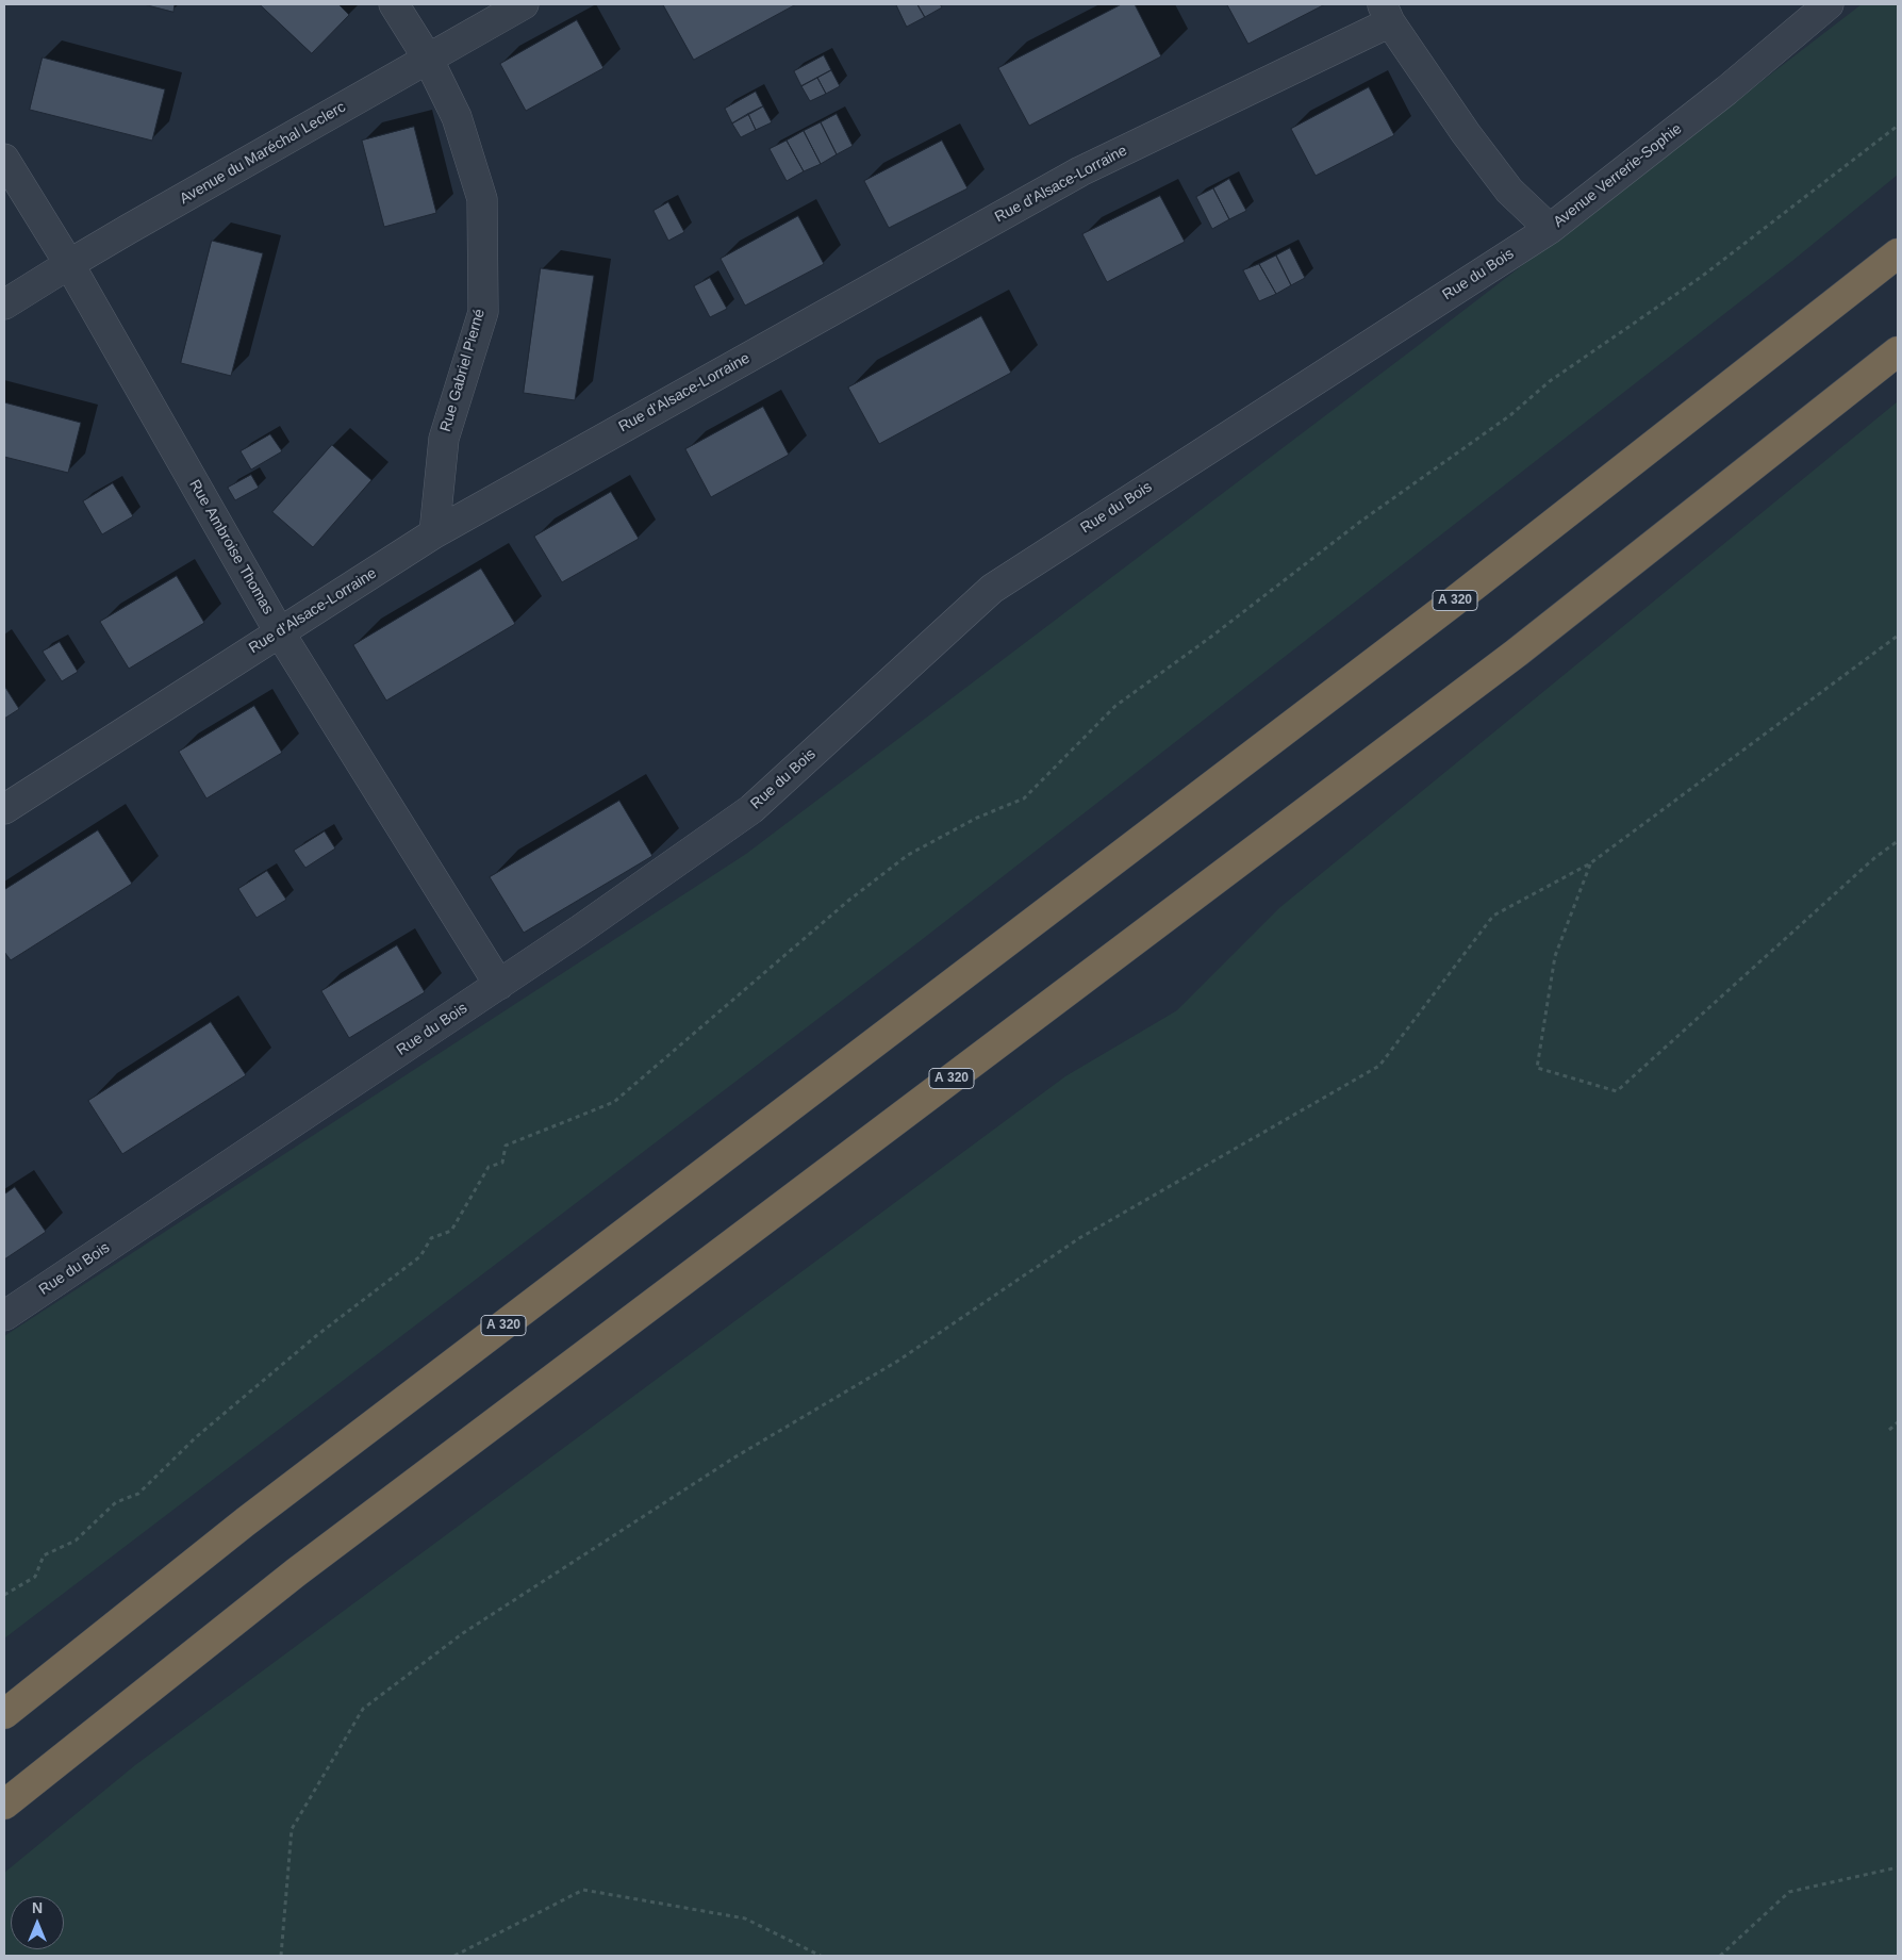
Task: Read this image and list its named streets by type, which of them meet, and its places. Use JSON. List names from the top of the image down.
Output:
{
  "streets": {
    "highway": ["A 320"],
    "street": [
      "Avenue du Maréchal Leclerc",
      "Avenue Verrerie-Sophie",
      "Rue d'Alsace-Lorraine",
      "Rue du Bois",
      "Rue Gabriel Pierné",
      "Rue Ambroise Thomas"
    ]
  },
  "crossings": [
    ["Avenue du Maréchal Leclerc", "Rue Gabriel Pierné"],
    ["Avenue du Maréchal Leclerc", "Rue Ambroise Thomas"],
    ["Avenue Verrerie-Sophie", "Rue d'Alsace-Lorraine"],
    ["Avenue Verrerie-Sophie", "Rue du Bois"],
    ["Rue d'Alsace-Lorraine", "Rue Gabriel Pierné"],
    ["Rue d'Alsace-Lorraine", "Rue Ambroise Thomas"],
    ["Rue du Bois", "Rue Ambroise Thomas"]
  ],
  "north": "top"
}
